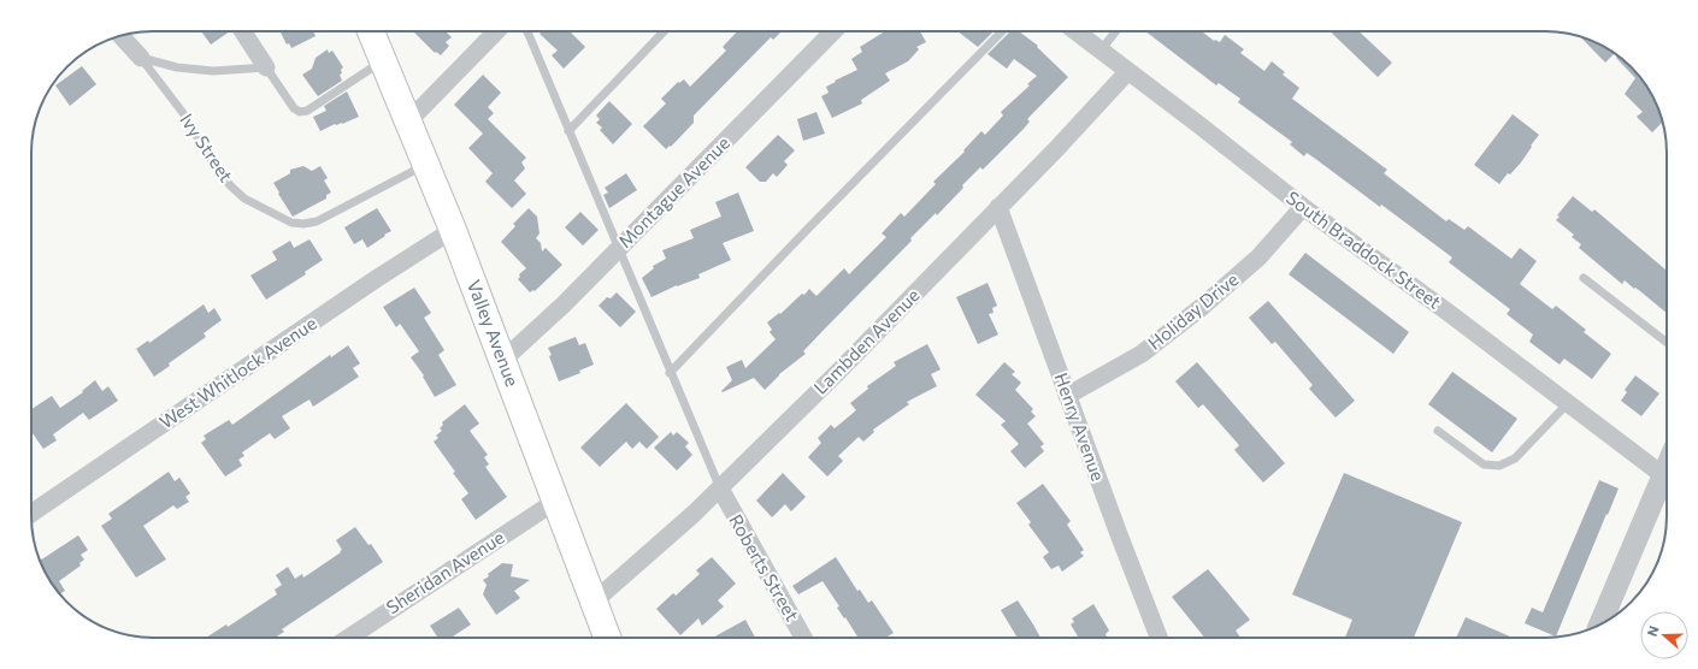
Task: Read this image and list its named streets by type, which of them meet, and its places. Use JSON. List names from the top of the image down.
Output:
{
  "streets": {
    "main road": ["Valley Avenue"],
    "street": [
      "Ivy Street",
      "Montague Avenue",
      "South Braddock Street",
      "Holiday Drive",
      "Lambden Avenue",
      "West Whitlock Avenue",
      "Henry Avenue",
      "Roberts Street",
      "Sheridan Avenue"
    ]
  },
  "crossings": [
    ["Ivy Street", "Valley Avenue"],
    ["Montague Avenue", "Valley Avenue"],
    ["South Braddock Street", "Holiday Drive"],
    ["South Braddock Street", "Lambden Avenue"],
    ["Holiday Drive", "Henry Avenue"],
    ["Valley Avenue", "Lambden Avenue"],
    ["Valley Avenue", "West Whitlock Avenue"],
    ["Valley Avenue", "Sheridan Avenue"],
    ["Lambden Avenue", "Henry Avenue"],
    ["Lambden Avenue", "Roberts Street"]
  ],
  "north": "left"
}
